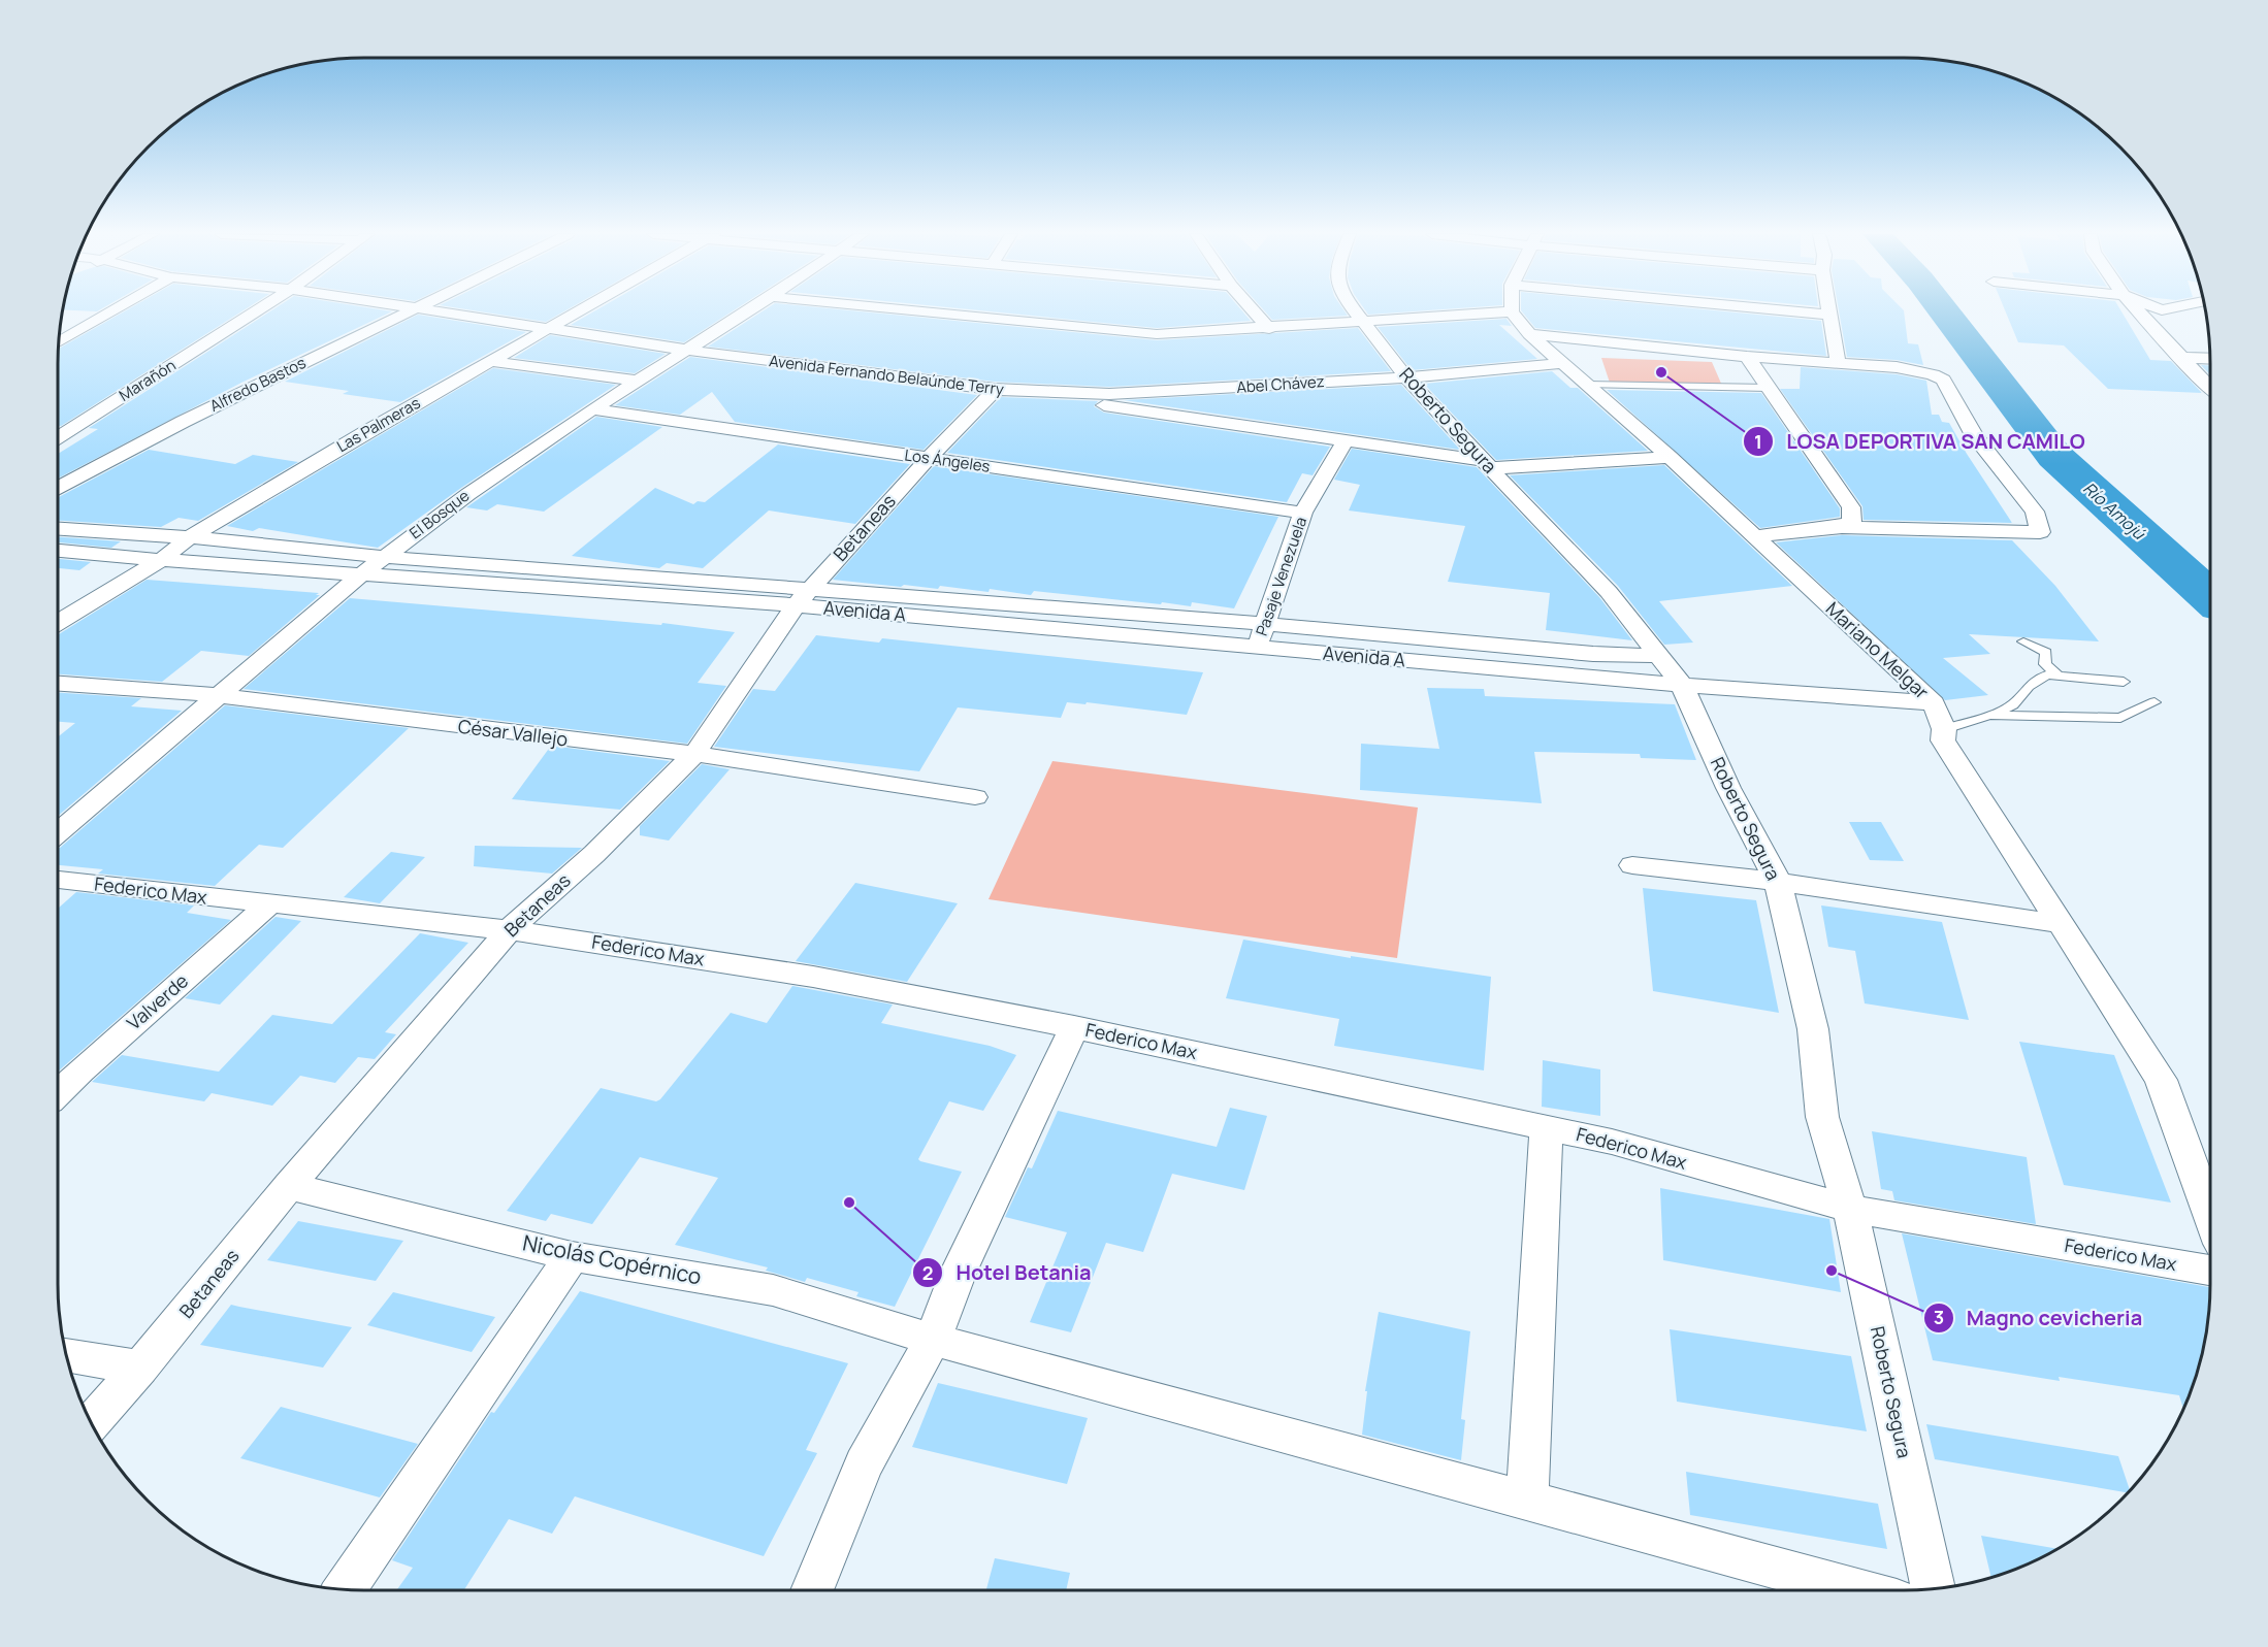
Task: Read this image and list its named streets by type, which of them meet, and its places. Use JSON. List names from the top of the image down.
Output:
{
  "streets": {
    "street": [
      "Avenida Fernando Belaúnde Terry",
      "Marañón",
      "Alfredo Bastos",
      "Abel Chávez",
      "Roberto Segura",
      "Las Palmeras",
      "Los Ángeles",
      "El Bosque",
      "Betaneas",
      "Pasaje Venezuela",
      "Avenida A",
      "Mariano Melgar",
      "César Vallejo",
      "Federico Max",
      "Valverde",
      "Nicolás Copérnico"
    ]
  },
  "crossings": [
    ["Avenida Fernando Belaúnde Terry", "Abel Chávez"],
    ["Avenida Fernando Belaúnde Terry", "Roberto Segura"],
    ["Avenida Fernando Belaúnde Terry", "Las Palmeras"],
    ["Avenida Fernando Belaúnde Terry", "El Bosque"],
    ["Avenida Fernando Belaúnde Terry", "Betaneas"],
    ["Avenida Fernando Belaúnde Terry", "Pasaje Venezuela"],
    ["Avenida Fernando Belaúnde Terry", "Mariano Melgar"],
    ["Abel Chávez", "Roberto Segura"],
    ["Abel Chávez", "Betaneas"],
    ["Abel Chávez", "Mariano Melgar"],
    ["Roberto Segura", "Avenida A"],
    ["Roberto Segura", "Federico Max"],
    ["Los Ángeles", "El Bosque"],
    ["Los Ángeles", "Betaneas"],
    ["Los Ángeles", "Pasaje Venezuela"],
    ["El Bosque", "César Vallejo"],
    ["Betaneas", "Avenida A"],
    ["Betaneas", "César Vallejo"],
    ["Betaneas", "Federico Max"],
    ["Betaneas", "Nicolás Copérnico"],
    ["Pasaje Venezuela", "Avenida A"],
    ["Avenida A", "Mariano Melgar"],
    ["Federico Max", "Valverde"]
  ],
  "water": ["Río Amojú"],
  "places": ["LOSA DEPORTIVA SAN CAMILO", "Hotel Betania", "Magno cevicheria"]
}
